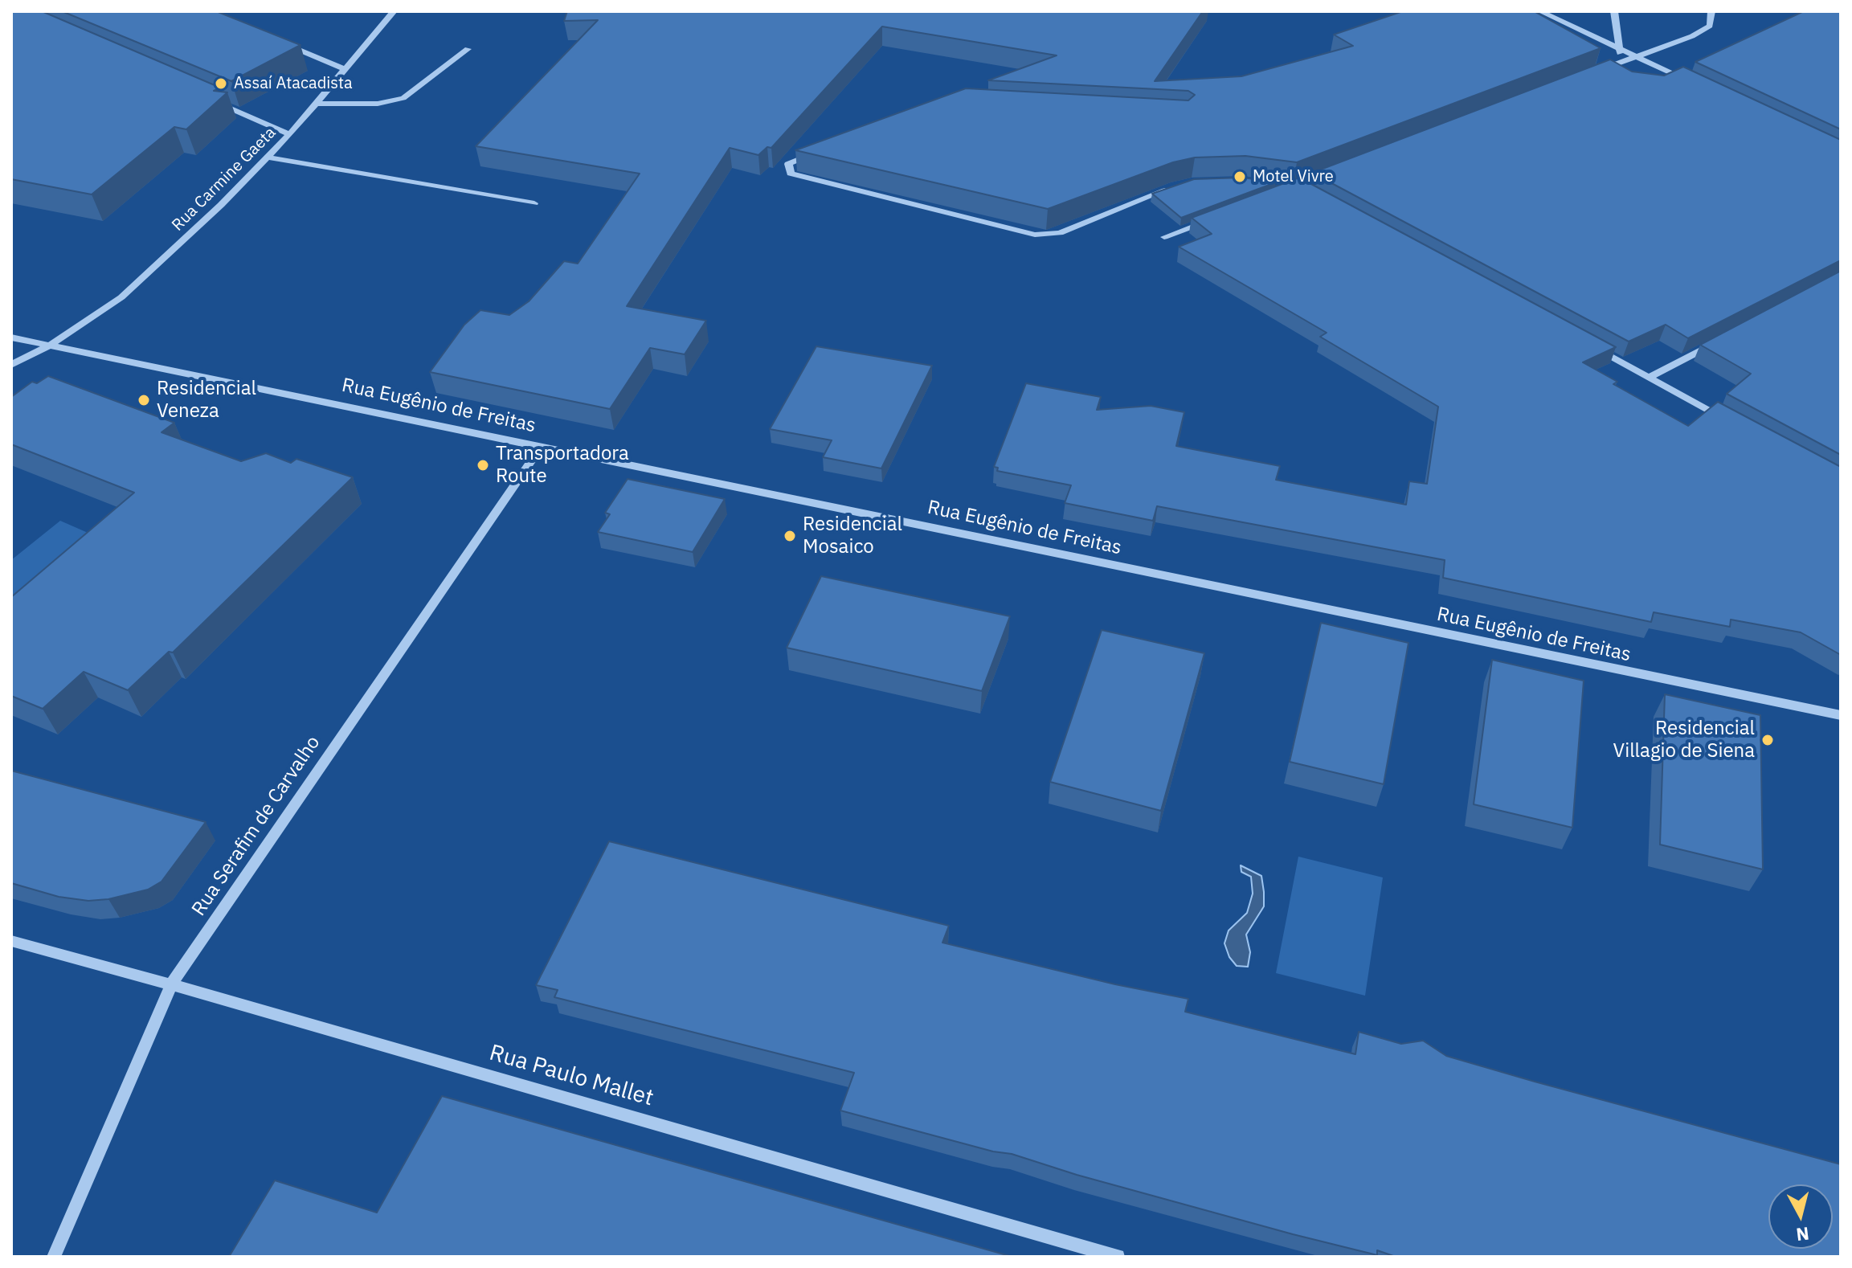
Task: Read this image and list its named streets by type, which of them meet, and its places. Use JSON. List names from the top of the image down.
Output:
{
  "streets": {
    "street": [
      "Rua Carmine Gaeta",
      "Rua Eugênio de Freitas",
      "Rua Serafim de Carvalho",
      "Rua Paulo Mallet"
    ]
  },
  "crossings": [
    ["Rua Carmine Gaeta", "Rua Eugênio de Freitas"],
    ["Rua Eugênio de Freitas", "Rua Serafim de Carvalho"],
    ["Rua Serafim de Carvalho", "Rua Paulo Mallet"]
  ],
  "places": [
    "Assaí Atacadista",
    "Motel Vivre",
    "Residencial Veneza",
    "Transportadora Route",
    "Residencial Mosaico",
    "Residencial Villagio de Siena"
  ],
  "north": "bottom"
}
